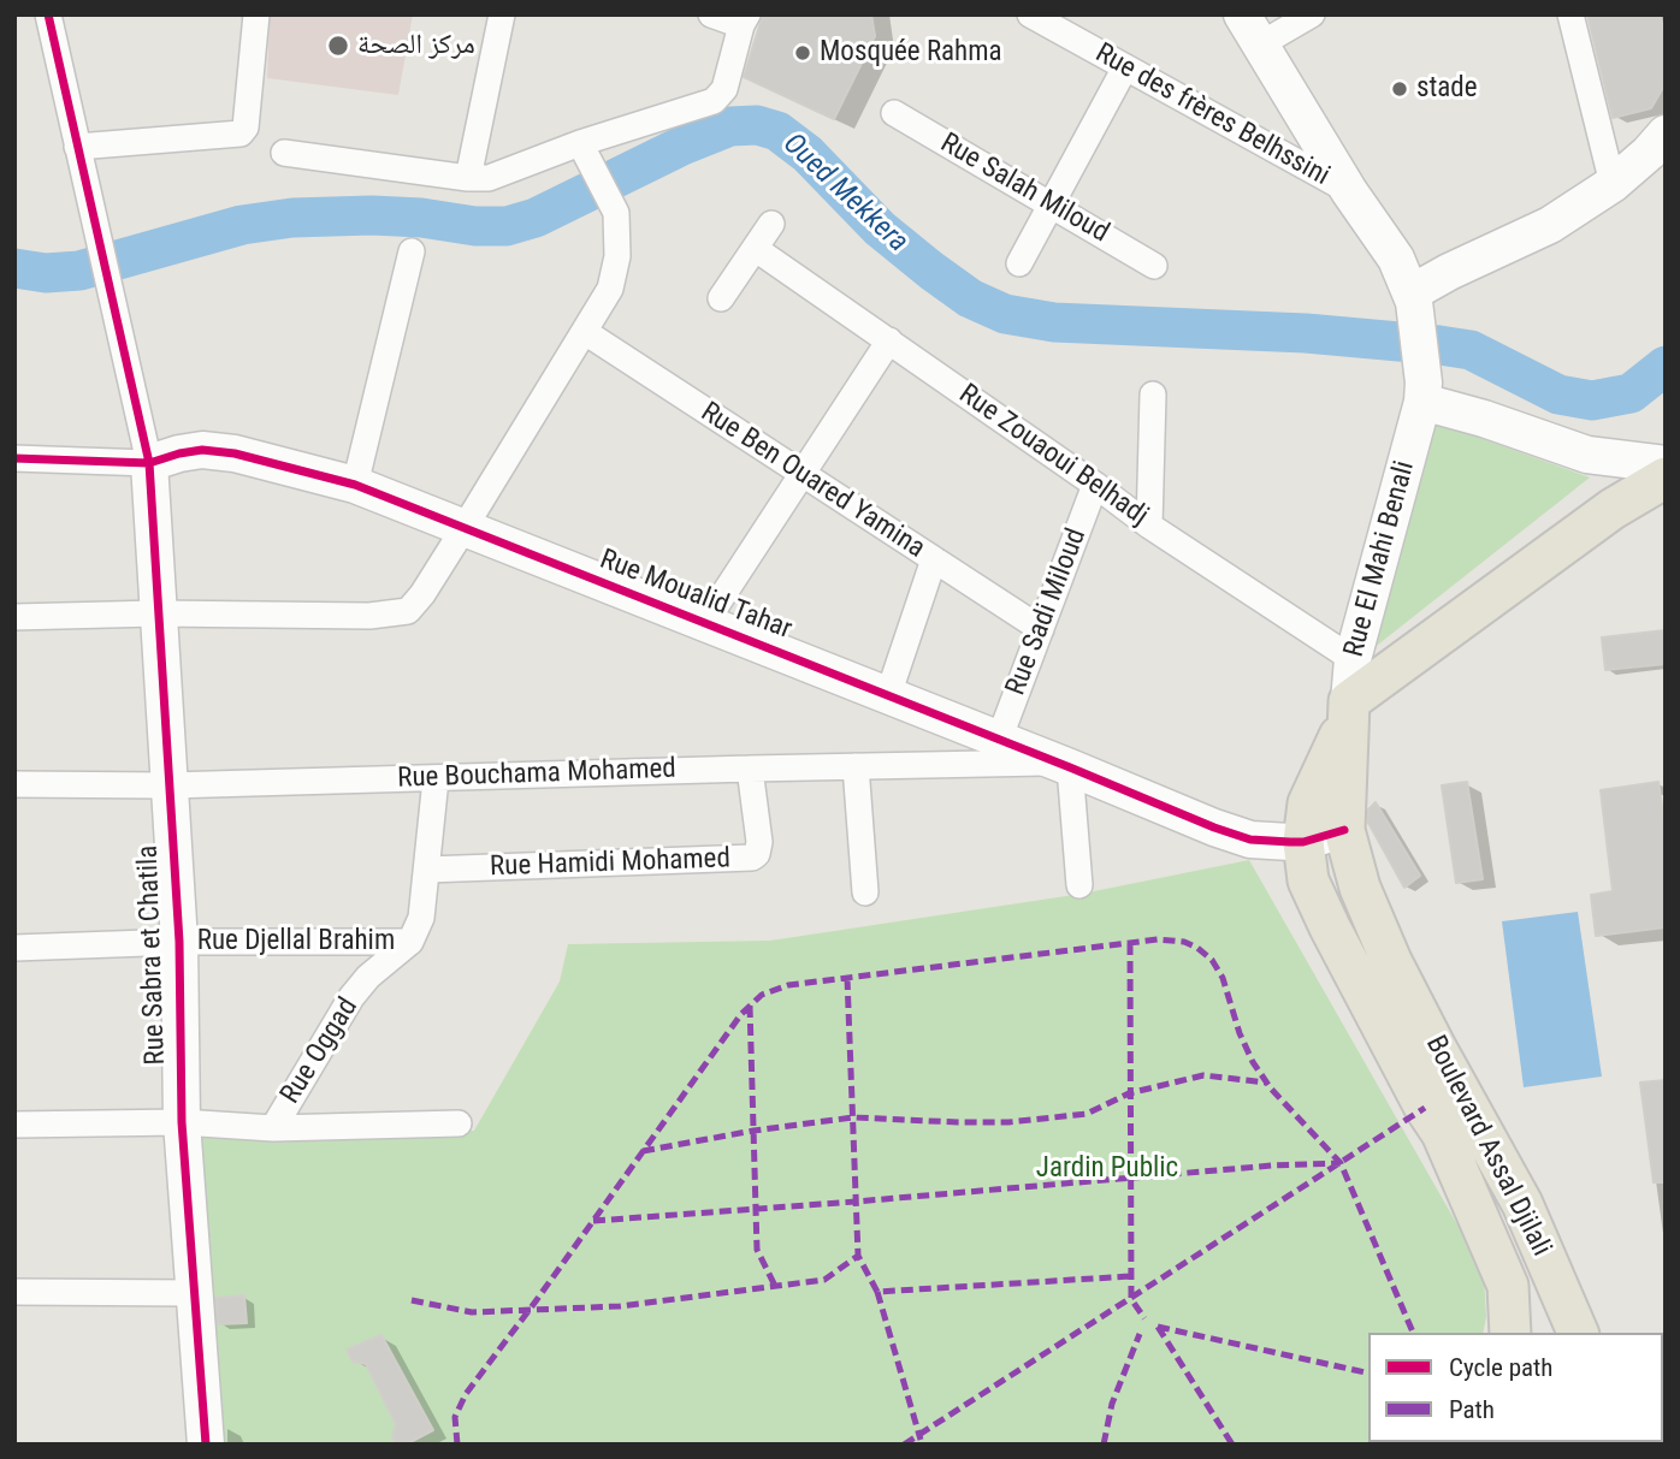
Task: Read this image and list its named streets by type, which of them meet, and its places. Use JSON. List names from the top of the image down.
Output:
{
  "streets": {
    "main road": ["Boulevard Assal Djilali"],
    "street": [
      "Rue des frères Belhssini",
      "Rue Salah Miloud",
      "Rue Zouaoui Belhadj",
      "Rue Ben Ouared Yamina",
      "Rue El Mahi Benali",
      "Rue Moualid Tahar",
      "Rue Sadi Miloud",
      "Rue Bouchama Mohamed",
      "Rue Hamidi Mohamed",
      "Rue Djellal Brahim",
      "Rue Sabra et Chatila",
      "Rue Oggad"
    ]
  },
  "crossings": [
    ["Rue Zouaoui Belhadj", "Rue El Mahi Benali"],
    ["Rue Zouaoui Belhadj", "Rue Sadi Miloud"],
    ["Rue Ben Ouared Yamina", "Rue Sadi Miloud"],
    ["Rue Moualid Tahar", "Rue Sadi Miloud"],
    ["Rue Moualid Tahar", "Rue Bouchama Mohamed"],
    ["Rue Moualid Tahar", "Rue Sabra et Chatila"],
    ["Rue Bouchama Mohamed", "Rue Hamidi Mohamed"],
    ["Rue Bouchama Mohamed", "Rue Djellal Brahim"],
    ["Rue Bouchama Mohamed", "Rue Sabra et Chatila"],
    ["Rue Hamidi Mohamed", "Rue Djellal Brahim"],
    ["Rue Djellal Brahim", "Rue Sabra et Chatila"],
    ["Rue Djellal Brahim", "Rue Oggad"]
  ],
  "water": ["Oued Mekkera"],
  "parks": ["Jardin Public"],
  "places": ["مركز الصحة", "Mosquée Rahma", "stade"],
  "legend": ["Cycle path", "Path"]
}
